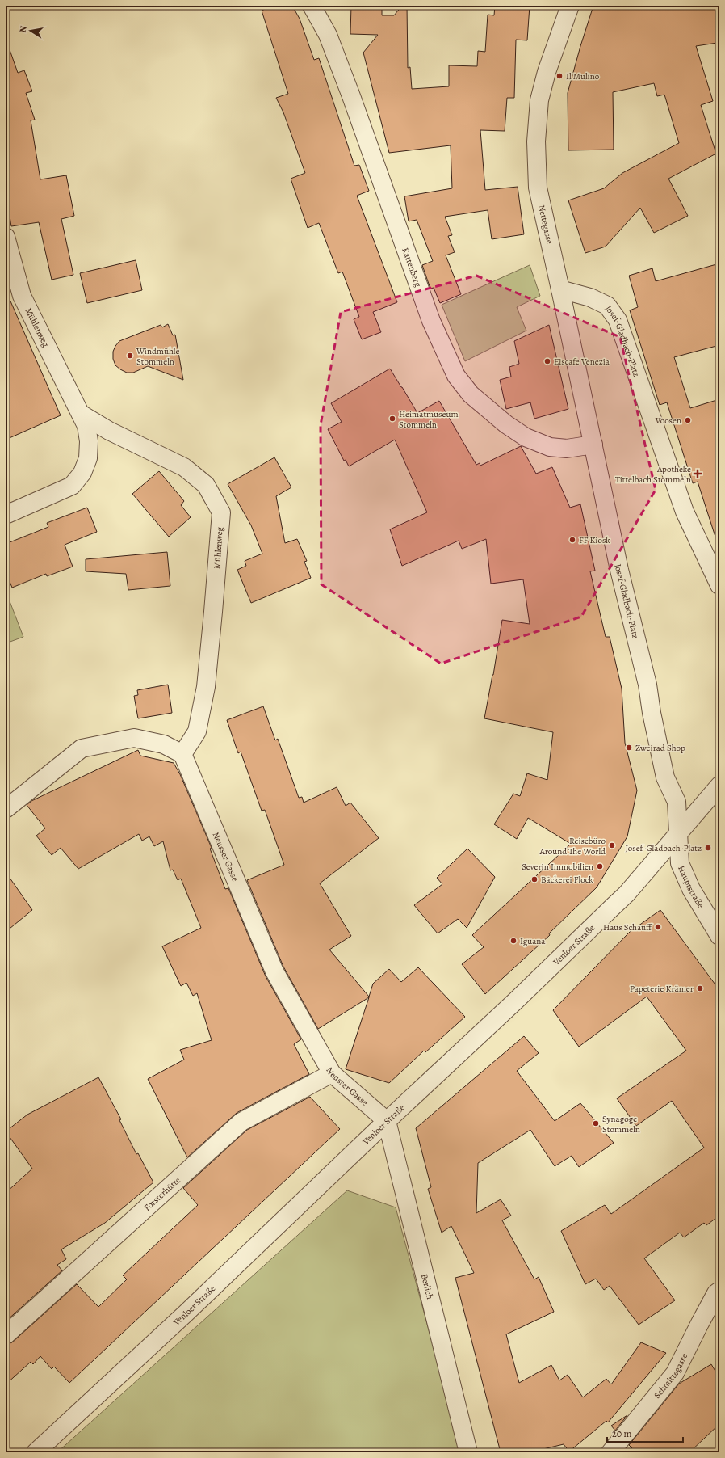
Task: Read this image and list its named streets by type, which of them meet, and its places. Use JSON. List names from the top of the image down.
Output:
{
  "streets": {
    "street": [
      "Nettegasse",
      "Kattenberg",
      "Mühlenweg",
      "Josef-Gladbach-Platz",
      "Neusser Gasse",
      "Hauptstraße",
      "Venloer Straße",
      "Forsterhütte",
      "Berlich",
      "Schmittegasse"
    ]
  },
  "crossings": [
    ["Nettegasse", "Kattenberg"],
    ["Nettegasse", "Josef-Gladbach-Platz"],
    ["Kattenberg", "Josef-Gladbach-Platz"],
    ["Mühlenweg", "Neusser Gasse"],
    ["Josef-Gladbach-Platz", "Hauptstraße"],
    ["Josef-Gladbach-Platz", "Venloer Straße"],
    ["Neusser Gasse", "Venloer Straße"],
    ["Neusser Gasse", "Forsterhütte"],
    ["Neusser Gasse", "Berlich"],
    ["Hauptstraße", "Venloer Straße"],
    ["Venloer Straße", "Berlich"]
  ],
  "places": {
    "other": [
      "Il Mulino",
      "Windmühle Stommeln",
      "Eiscafe Venezia",
      "Heimatmuseum Stommeln",
      "Voosen",
      "FF Kiosk",
      "Zweirad Shop",
      "Reisebüro Around The World",
      "Josef-Gladbach-Platz",
      "Severin Immobilien",
      "Bäckerei Flock",
      "Haus Schauff",
      "Iguana",
      "Papeterie Krämer",
      "Synagoge Stommeln"
    ],
    "health": ["Apotheke Tittelbach Stommeln"]
  },
  "scale_bar": "20 m",
  "north": "left"
}
